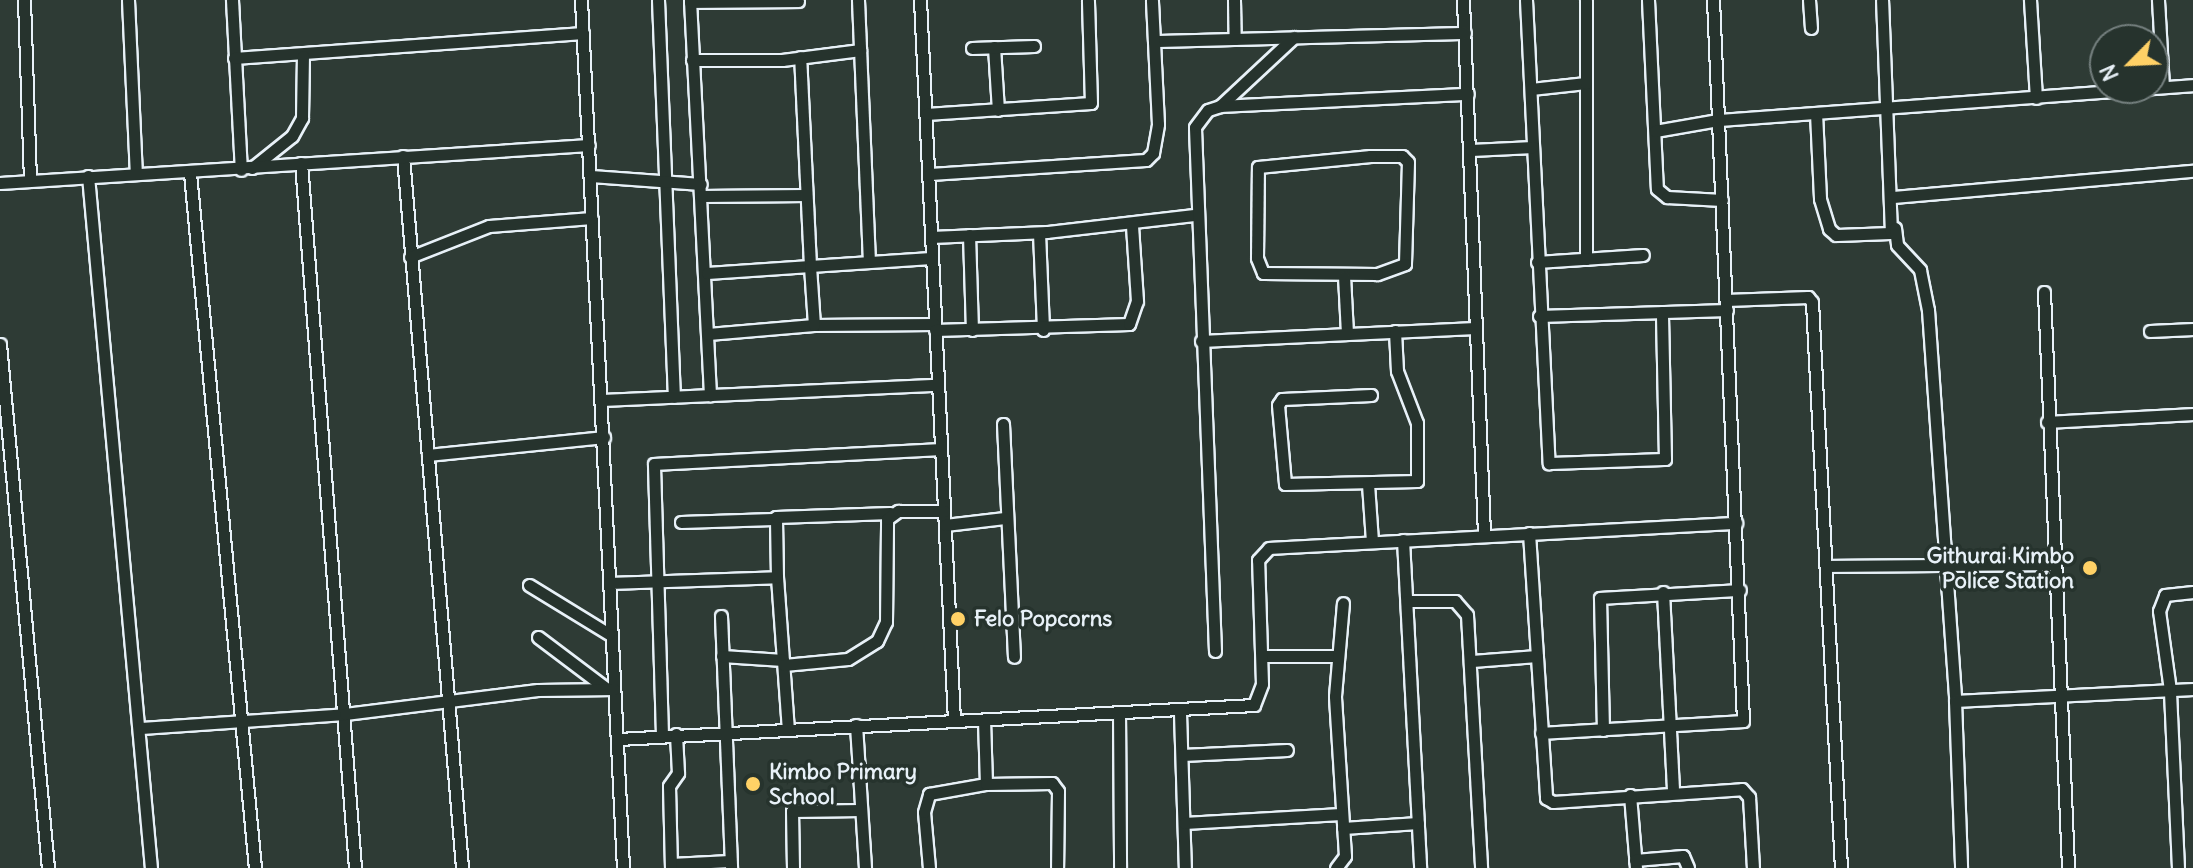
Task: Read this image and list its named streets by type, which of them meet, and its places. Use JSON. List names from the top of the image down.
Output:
{
  "places": ["Githurai Kimbo Police Station", "Felo Popcorns", "Kimbo Primary School"],
  "north": "bottom left"
}
